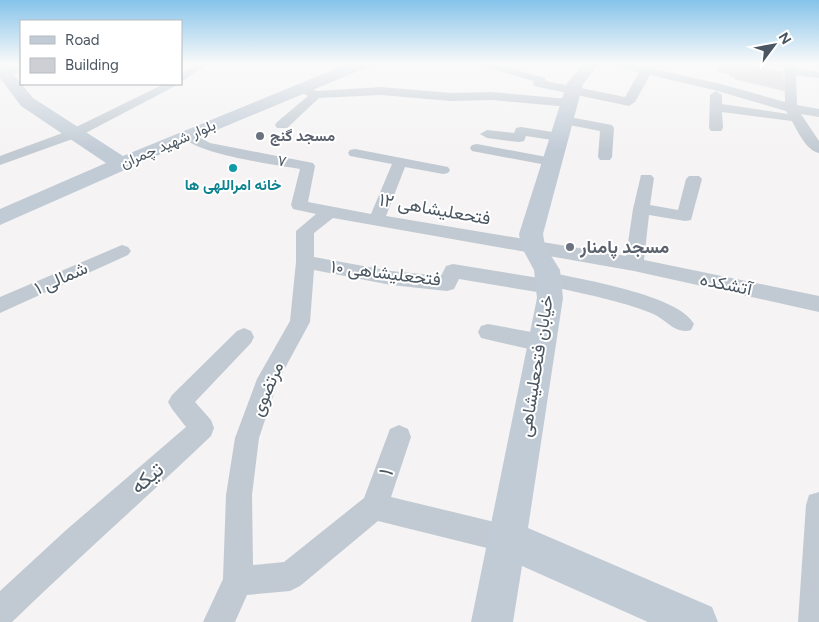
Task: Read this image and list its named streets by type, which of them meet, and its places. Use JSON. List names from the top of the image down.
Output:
{
  "streets": {
    "street": [
      "بلوار شهید چمران",
      "۷",
      "فتحعلیشاهی ۱۲",
      "فتحعلیشاهی ۱۰",
      "شمالی ۱",
      "آتشکده",
      "خیابان فتحعلیشاهی",
      "مرتضوی",
      "۱",
      "تیکه"
    ]
  },
  "crossings": [
    ["بلوار شهید چمران", "۷"],
    ["۷", "فتحعلیشاهی ۱۲"],
    ["۷", "مرتضوی"],
    ["فتحعلیشاهی ۱۲", "آتشکده"],
    ["فتحعلیشاهی ۱۲", "خیابان فتحعلیشاهی"],
    ["فتحعلیشاهی ۱۲", "مرتضوی"],
    ["فتحعلیشاهی ۱۰", "خیابان فتحعلیشاهی"],
    ["فتحعلیشاهی ۱۰", "مرتضوی"]
  ],
  "places": ["مسجد گنج", "خانه امراللهی ها", "مسجد پامنار"],
  "legend": ["Road", "Building"],
  "north": "top right"
}
